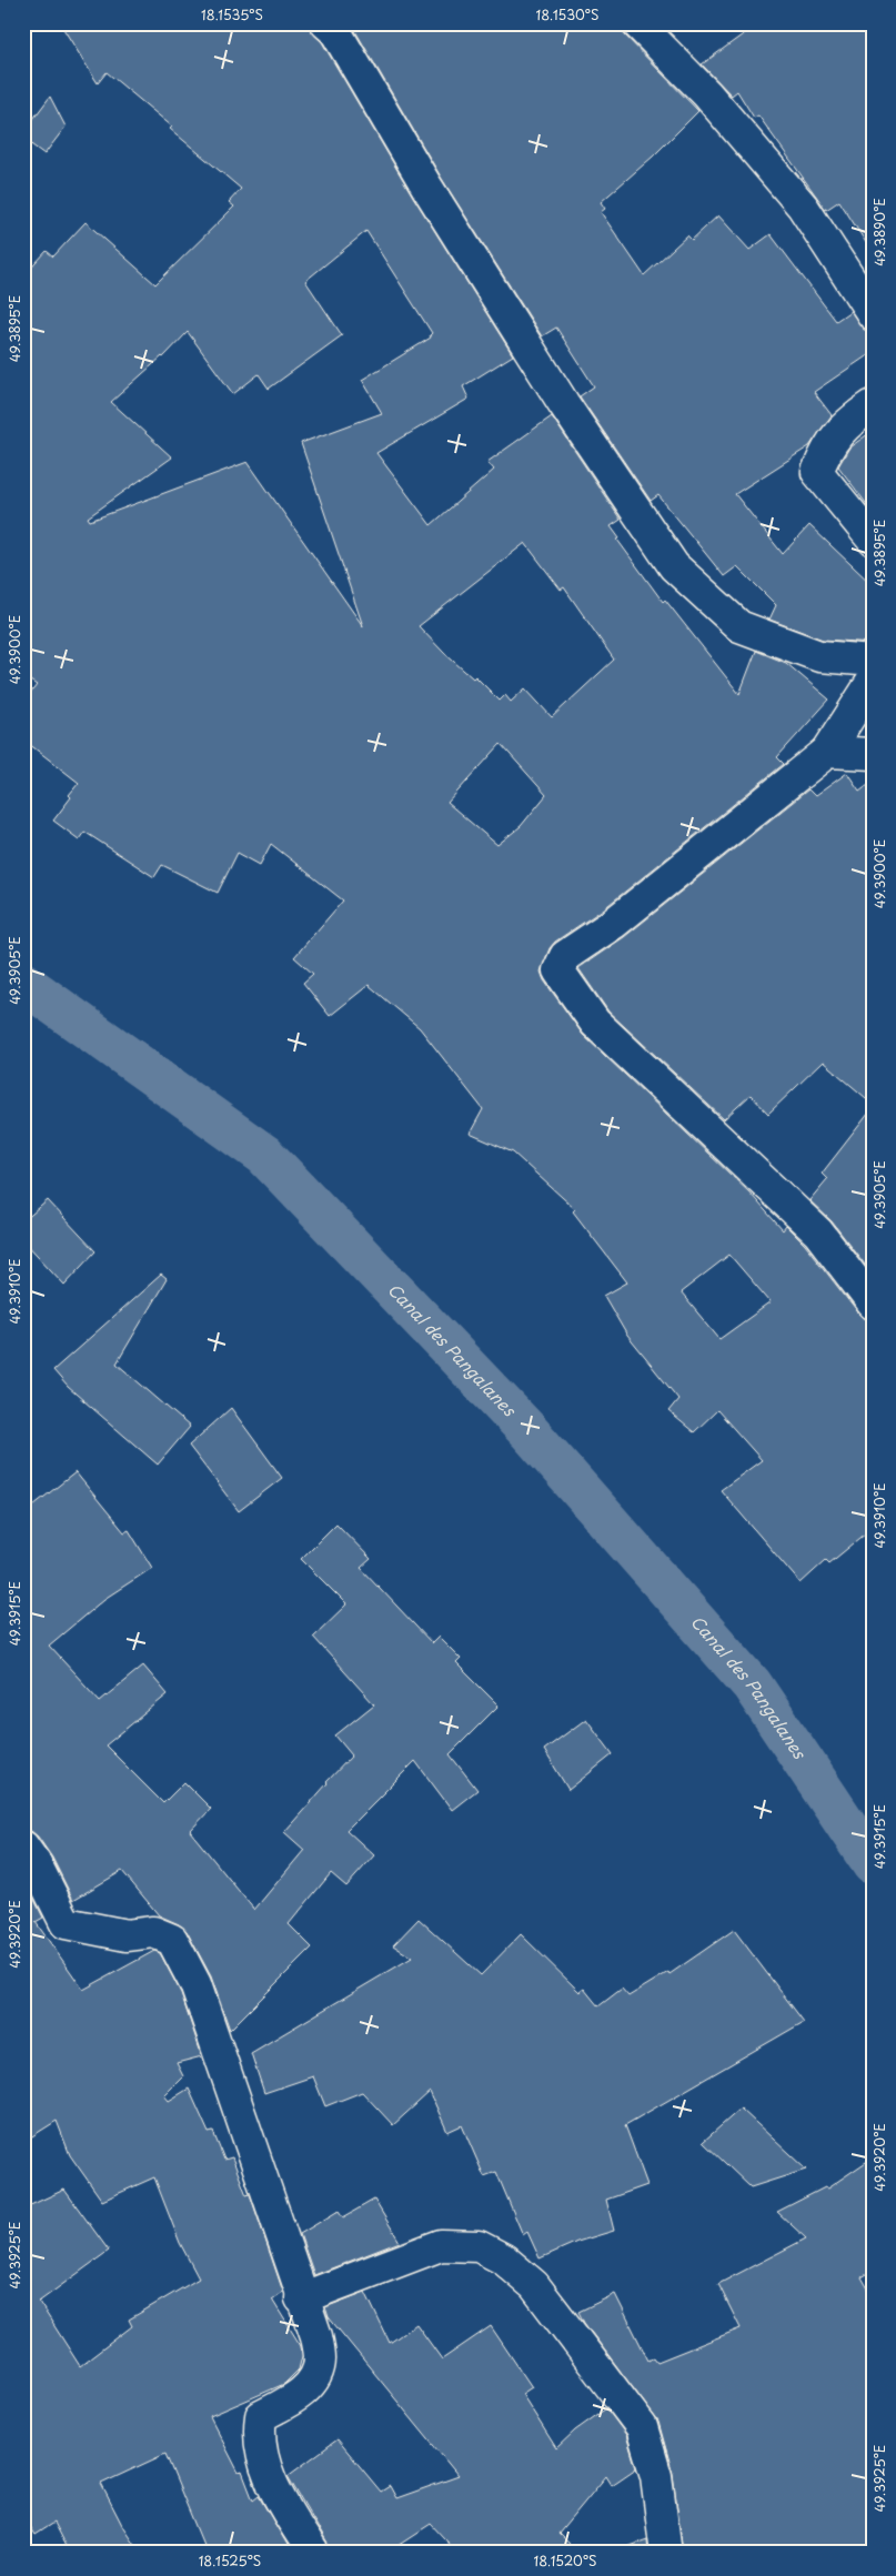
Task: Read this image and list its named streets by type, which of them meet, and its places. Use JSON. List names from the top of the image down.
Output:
{
  "water": ["Canal des Pangalanes"],
  "coordinates": [
    "18.1535°S",
    "18.1530°S",
    "49.3890°E",
    "49.3895°E",
    "49.3900°E",
    "49.3905°E",
    "49.3910°E",
    "49.3915°E",
    "49.3920°E",
    "49.3925°E",
    "18.1525°S",
    "18.1520°S"
  ]
}
